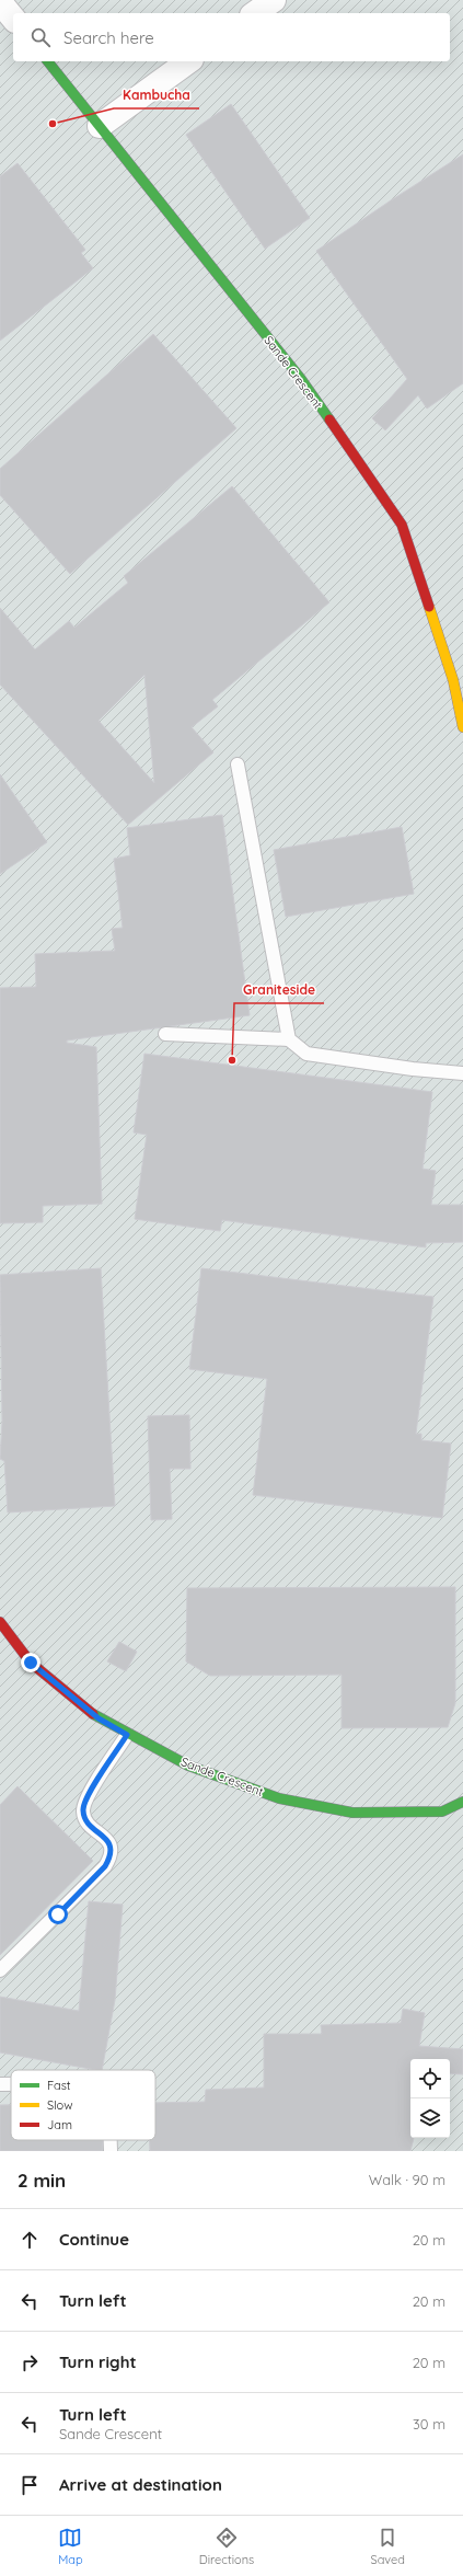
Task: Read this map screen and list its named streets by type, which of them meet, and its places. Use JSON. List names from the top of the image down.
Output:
{
  "streets": {
    "street": ["Sande Crescent"]
  },
  "places": ["Kambucha", "Graniteside"],
  "legend": ["Fast", "Slow", "Jam"],
  "page": {
    "search": "Search here",
    "heading": ["2 min", "Walk · 90 m"],
    "list": [
      ["Continue", "20 m"],
      ["Turn left", "20 m"],
      ["Turn right", "20 m"],
      ["Turn left", "Sande Crescent", "30 m"],
      "Arrive at destination"
    ],
    "nav": ["Map", "Directions", "Saved"]
  }
}
